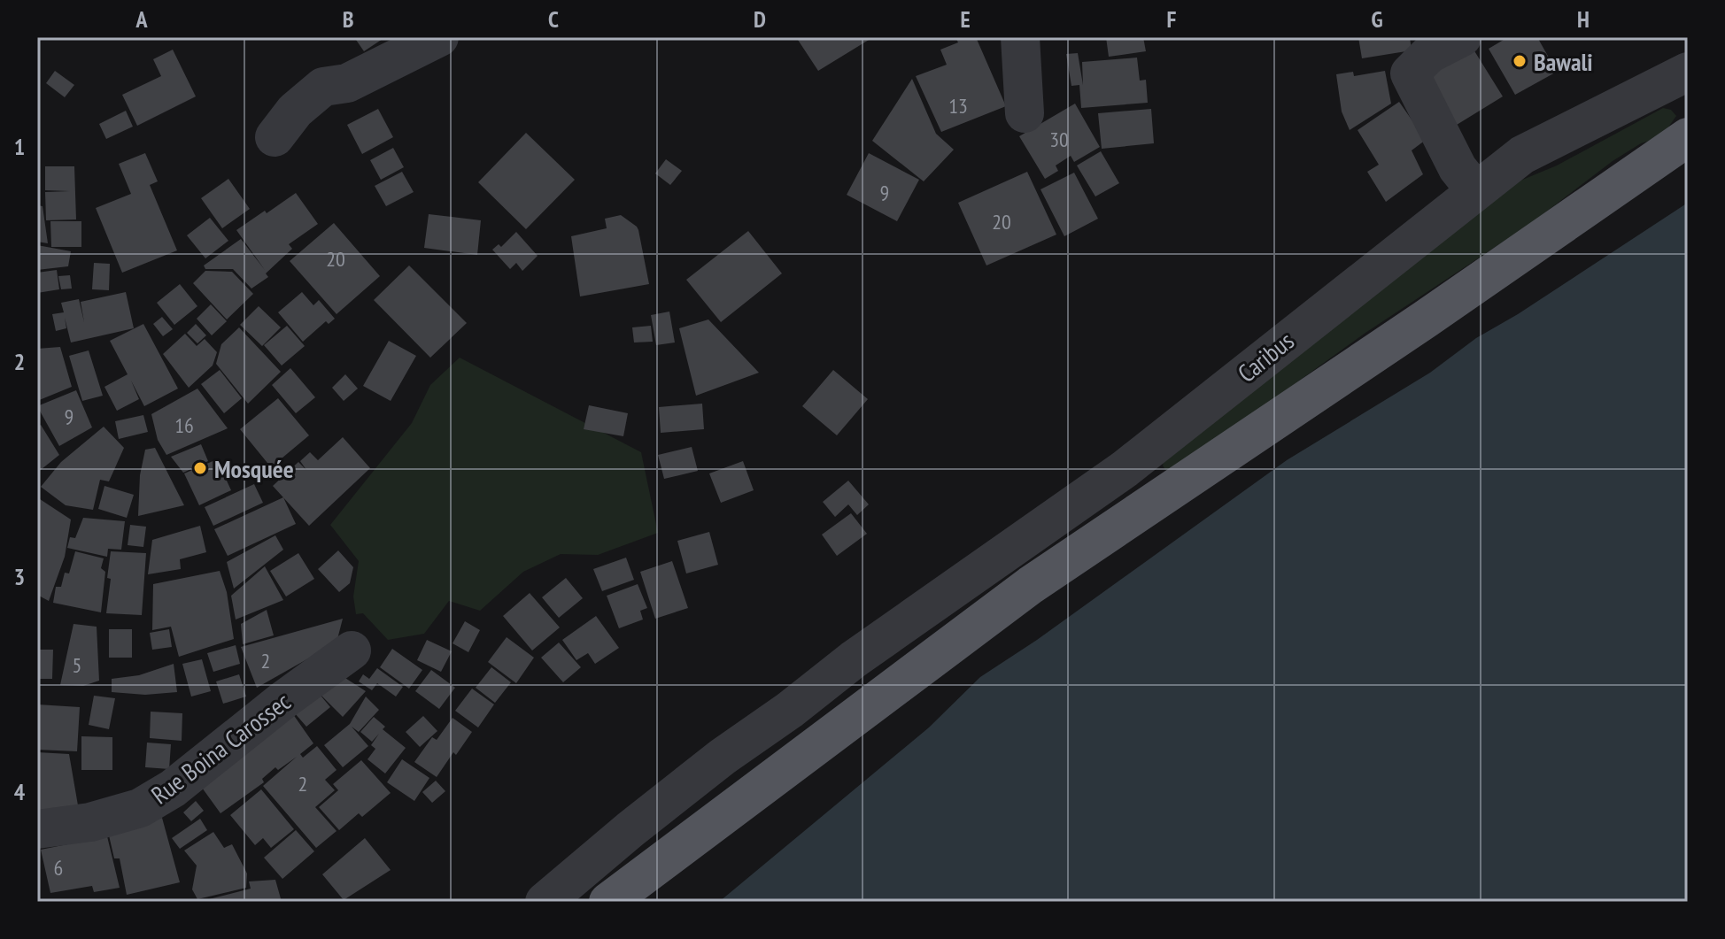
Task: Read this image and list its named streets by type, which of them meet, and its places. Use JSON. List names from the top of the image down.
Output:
{
  "streets": {
    "street": ["Caribus", "Rue Boina Carossec"]
  },
  "places": ["Bawali", "Mosquée"],
  "house_numbers": [
    "13",
    "30",
    "9",
    "20",
    "20",
    "9",
    "16",
    "2",
    "5",
    "2",
    "6"
  ],
  "grid": {
    "columns": [
      "A",
      "B",
      "C",
      "D",
      "E",
      "F",
      "G",
      "H"
    ],
    "rows": [
      "1",
      "2",
      "3",
      "4"
    ]
  }
}
